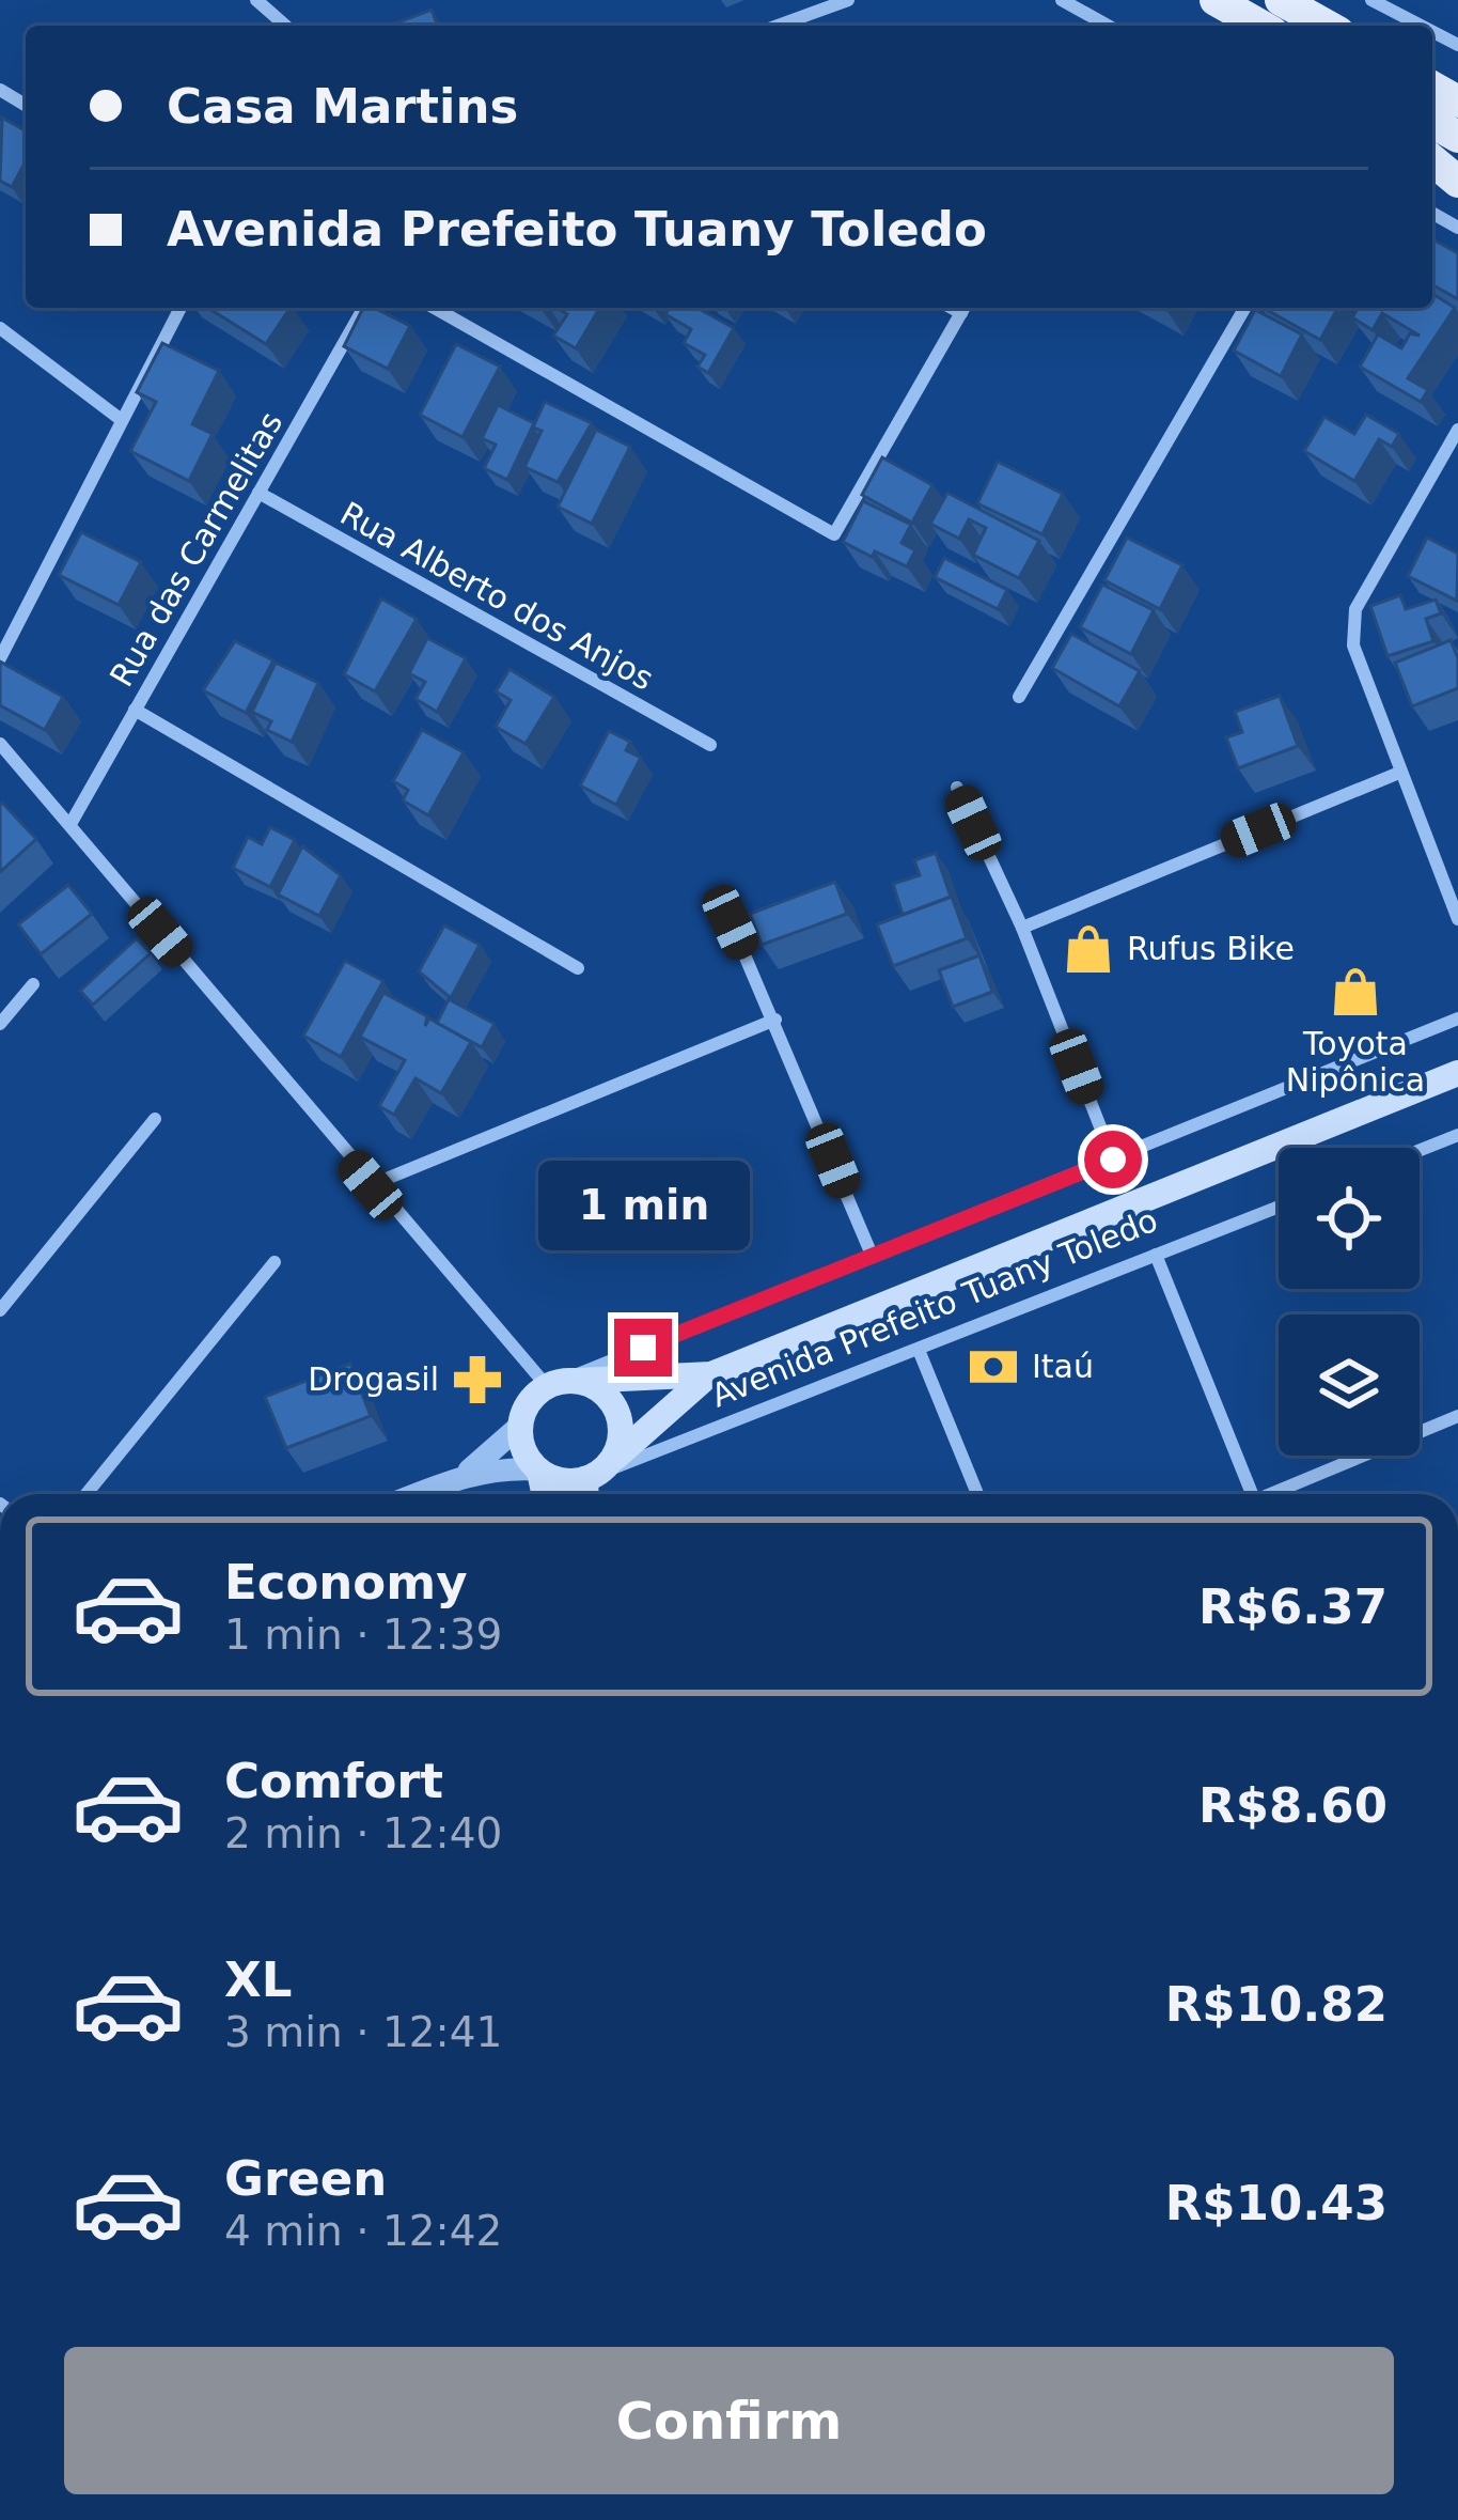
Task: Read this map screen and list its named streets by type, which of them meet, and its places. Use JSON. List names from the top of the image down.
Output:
{
  "streets": {
    "main road": ["Avenida Prefeito Tuany Toledo"],
    "street": ["Rua das Carmelitas", "Rua Alberto dos Anjos"]
  },
  "crossings": [
    ["Rua das Carmelitas", "Rua Alberto dos Anjos"]
  ],
  "places": {
    "shop": ["Rufus Bike", "Toyota Nipônica"],
    "bank": ["Itaú"],
    "pharmacy": ["Drogasil"]
  },
  "page": {
    "banner": ["Casa Martins", "Avenida Prefeito Tuany Toledo"],
    "bubble": "1 min",
    "list": [
      {
        "name": "Economy",
        "note": "1 min · 12:39",
        "value": "R$6.37"
      },
      {
        "name": "Comfort",
        "note": "2 min · 12:40",
        "value": "R$8.60"
      },
      {
        "name": "XL",
        "note": "3 min · 12:41",
        "value": "R$10.82"
      },
      {
        "name": "Green",
        "note": "4 min · 12:42",
        "value": "R$10.43"
      }
    ],
    "buttons": "Confirm"
  }
}
